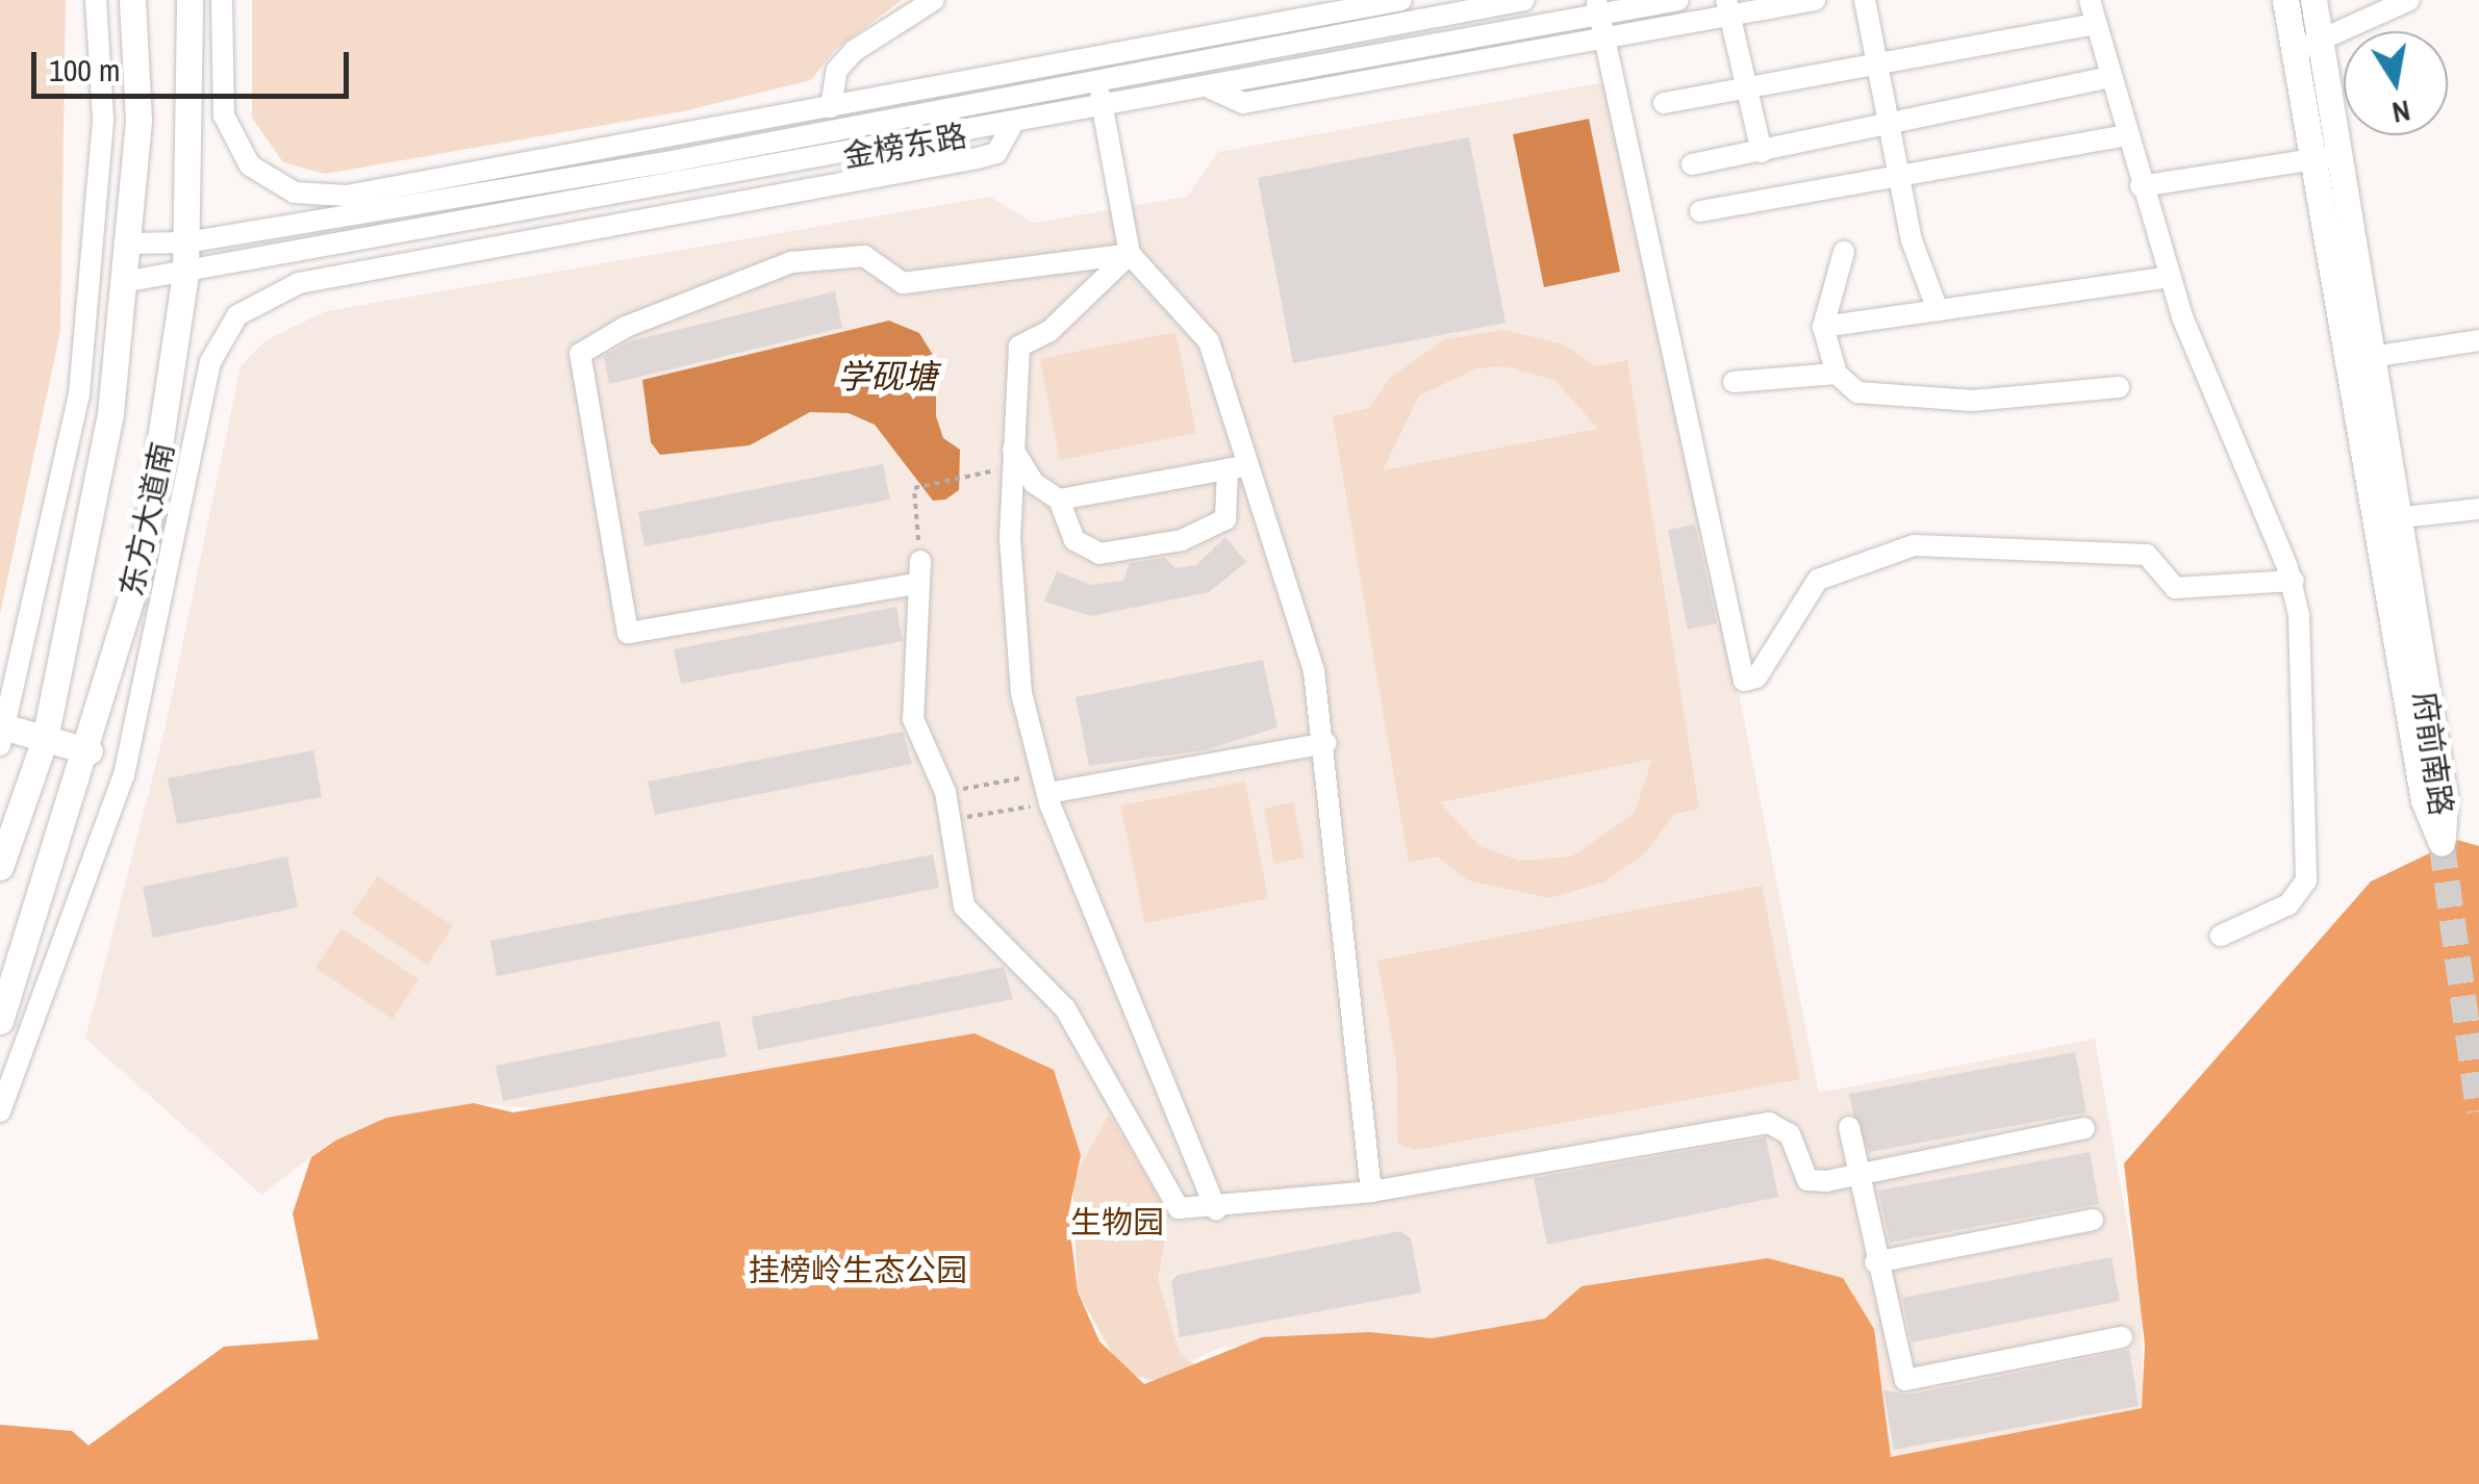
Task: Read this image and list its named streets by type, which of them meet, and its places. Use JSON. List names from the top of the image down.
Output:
{
  "streets": {
    "main road": ["东方大道南", "府前南路"],
    "street": ["金榜东路"]
  },
  "crossings": [
    ["金榜东路", "东方大道南"]
  ],
  "water": ["学砚塘"],
  "parks": ["生物园", "挂榜岭生态公园"],
  "scale_bar": "100 m",
  "north": "bottom"
}
